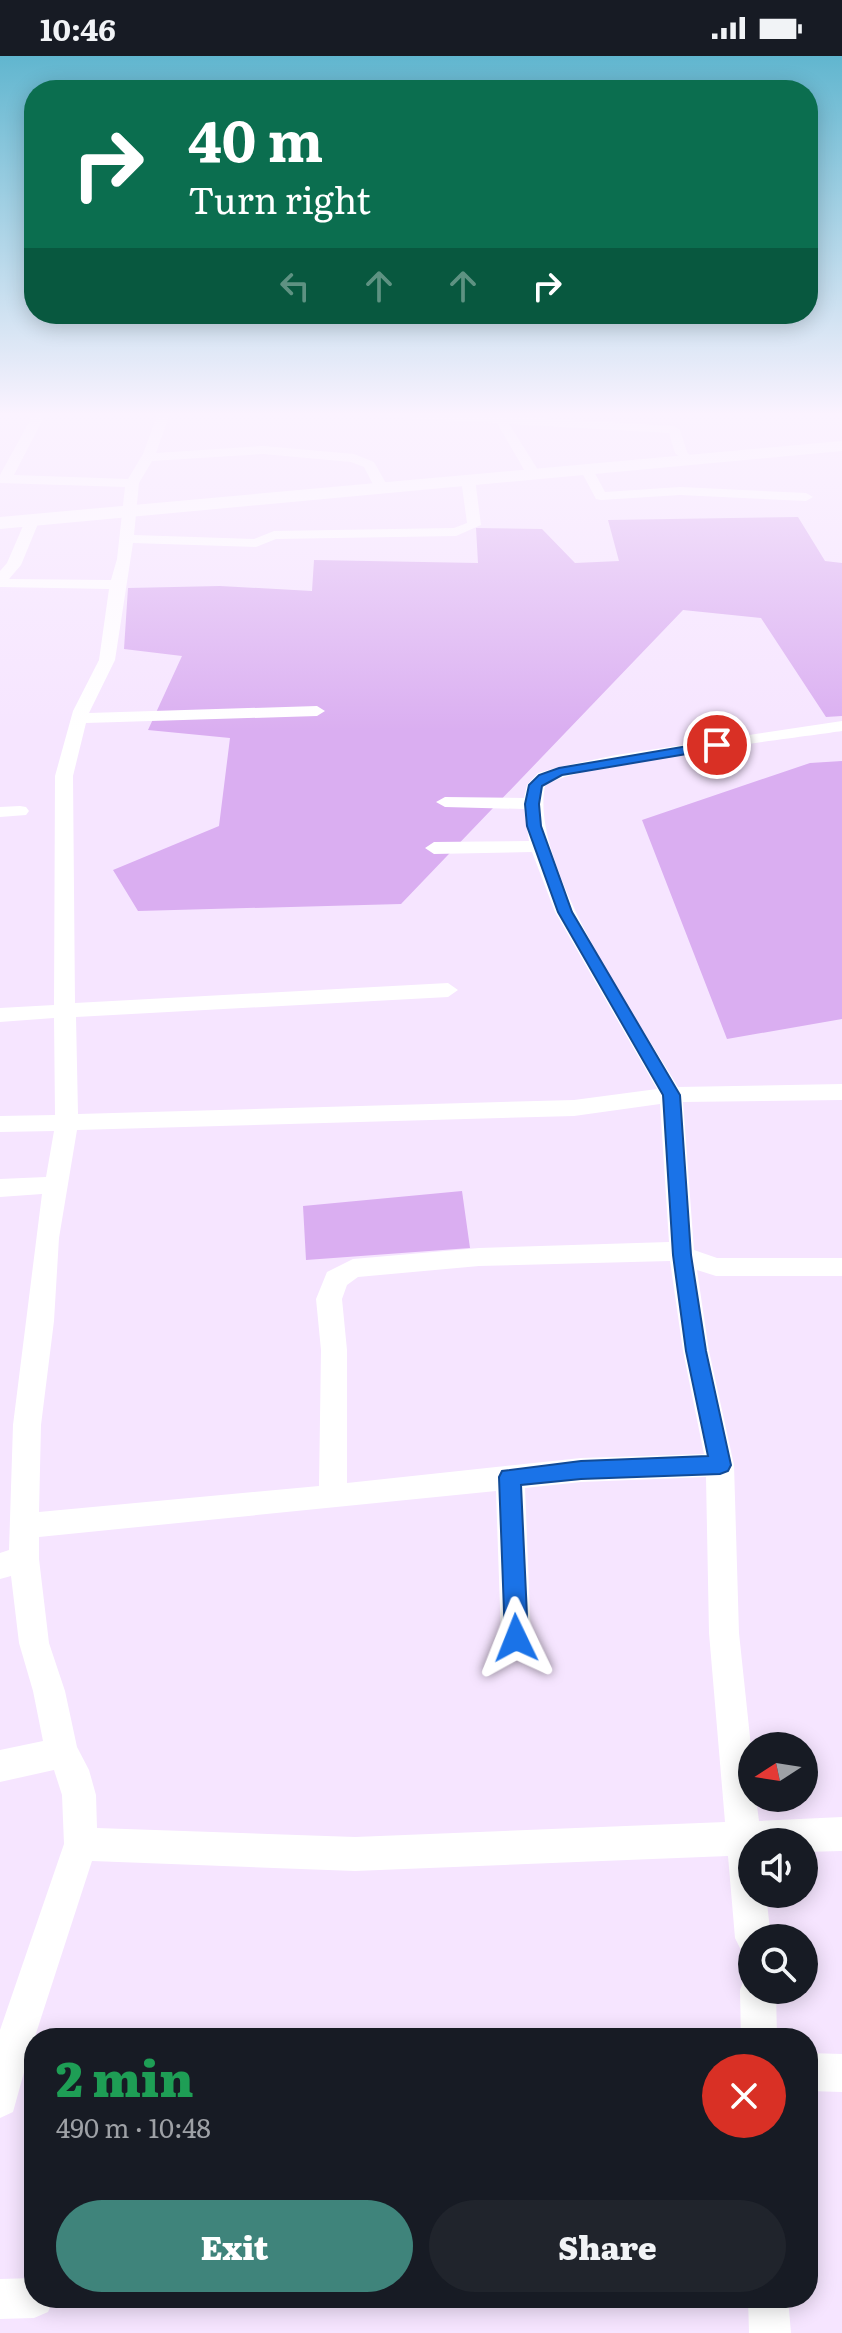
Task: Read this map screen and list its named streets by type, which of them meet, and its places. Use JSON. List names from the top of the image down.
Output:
{
  "north": "left",
  "page": {
    "status": "10:46",
    "turn": ["40 m", "Turn right"],
    "heading": ["2 min", "490 m · 10:48"],
    "buttons": ["Exit", "Share"]
  }
}
